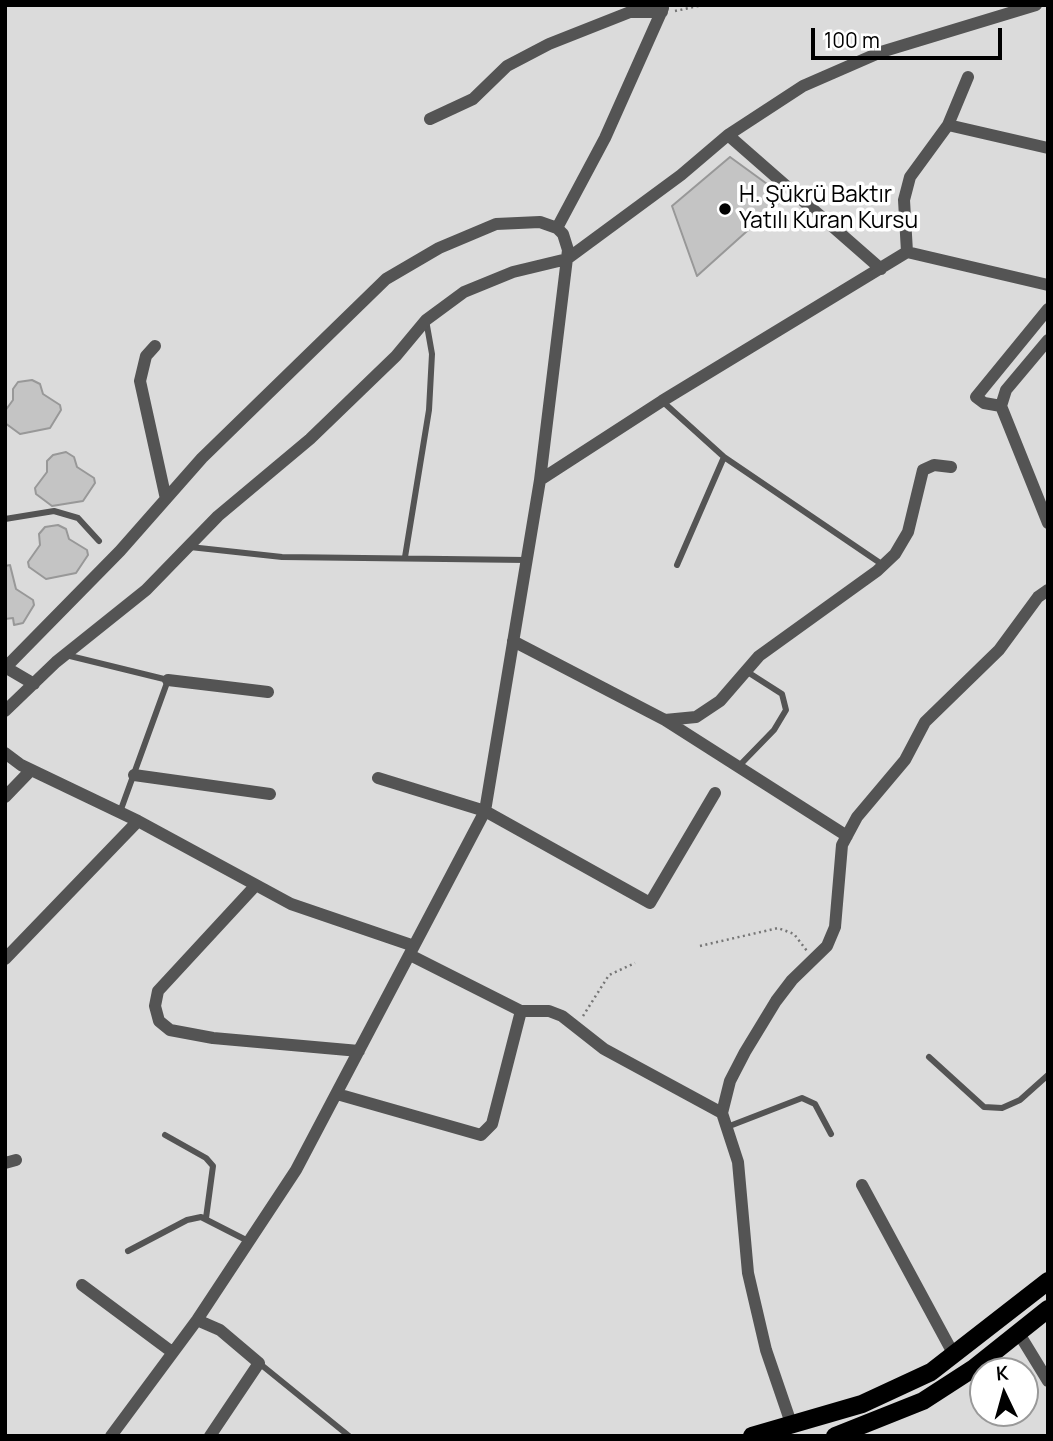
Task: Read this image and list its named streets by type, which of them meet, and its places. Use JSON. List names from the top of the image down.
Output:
{
  "places": ["H. Şükrü Baktır Yatılı Kuran Kursu"],
  "scale_bar": "100 m",
  "north": "top"
}
